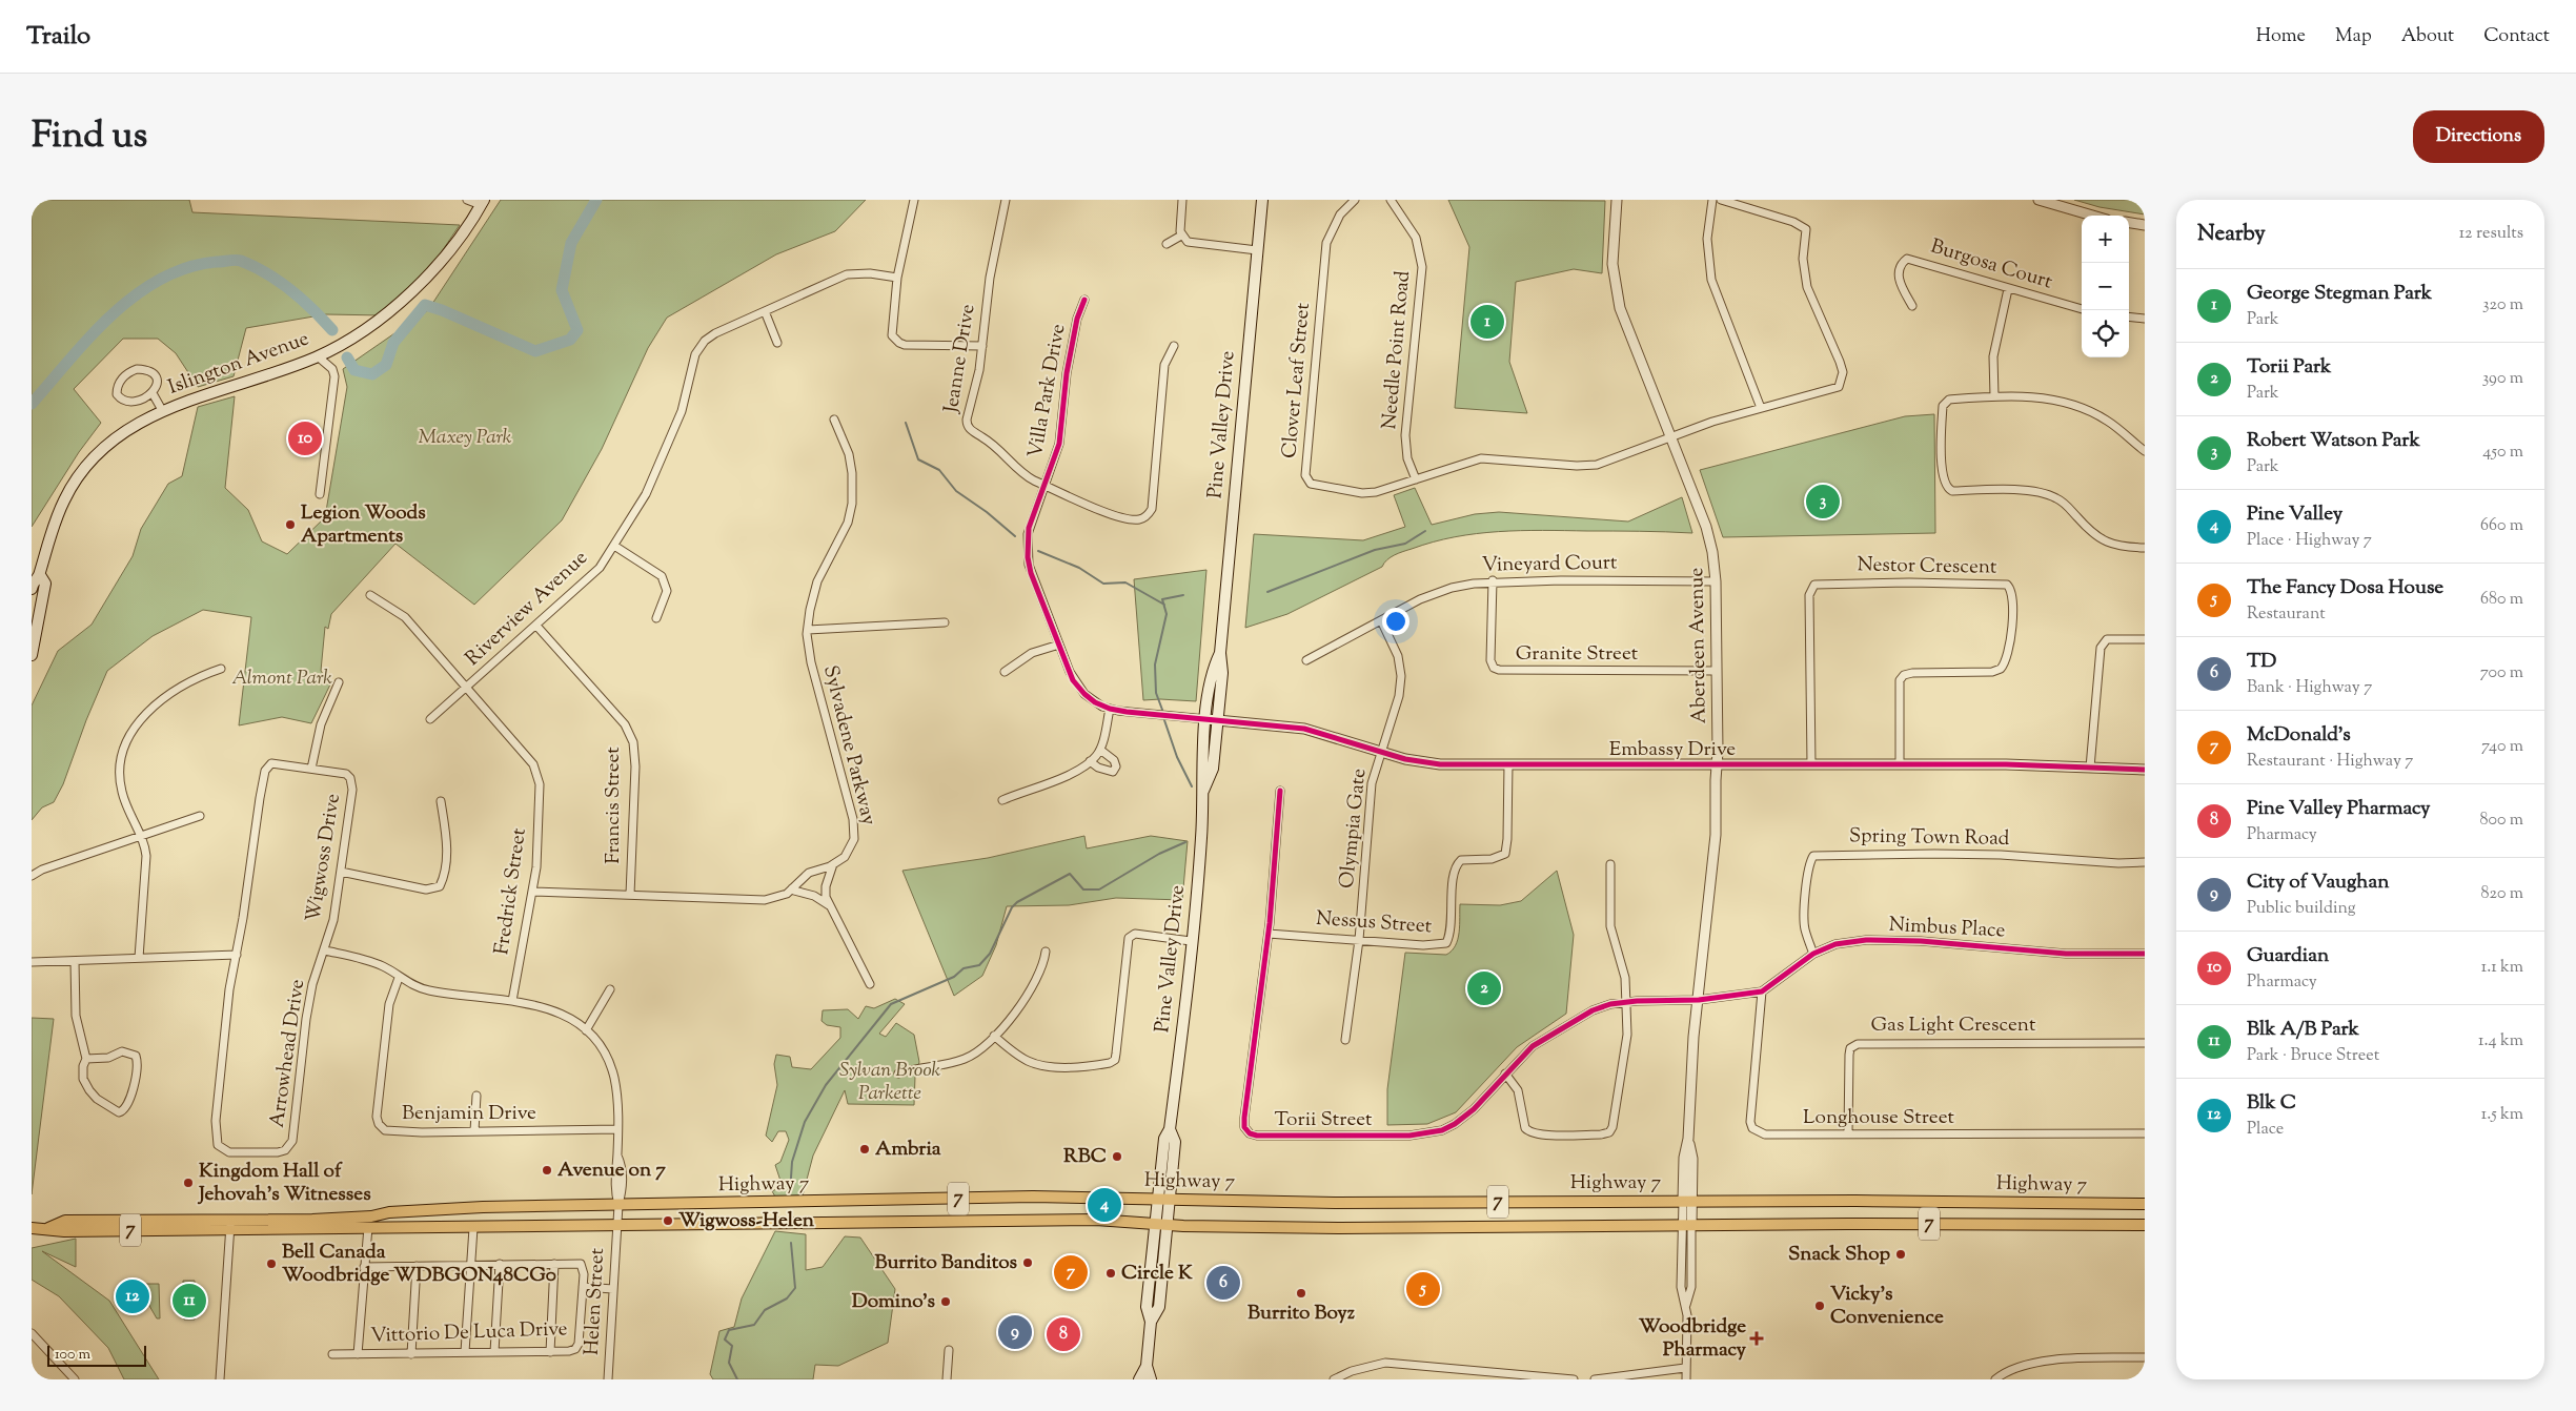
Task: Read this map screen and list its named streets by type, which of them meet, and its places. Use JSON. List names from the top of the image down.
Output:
{
  "streets": {
    "main road": [
      "Islington Avenue",
      "Pine Valley Drive",
      "Highway 7",
      "7"
    ],
    "street": [
      "Burgosa Court",
      "Needle Point Road",
      "Jeanne Drive",
      "Clover Leaf Street",
      "Villa Park Drive",
      "Vineyard Court",
      "Nestor Crescent",
      "Riverview Avenue",
      "Aberdeen Avenue",
      "Granite Street",
      "Sylvadene Parkway",
      "Embassy Drive",
      "Francis Street",
      "Olympia Gate",
      "Spring Town Road",
      "Wigwoss Drive",
      "Fredrick Street",
      "Nessus Street",
      "Nimbus Place",
      "Gas Light Crescent",
      "Arrowhead Drive",
      "Benjamin Drive",
      "Longhouse Street",
      "Torii Street",
      "Helen Street",
      "Vittorio De Luca Drive"
    ]
  },
  "crossings": [
    ["Needle Point Road", "Clover Leaf Street"],
    ["Jeanne Drive", "Villa Park Drive"],
    ["Clover Leaf Street", "Aberdeen Avenue"],
    ["Villa Park Drive", "Pine Valley Drive"],
    ["Villa Park Drive", "Embassy Drive"],
    ["Pine Valley Drive", "Embassy Drive"],
    ["Pine Valley Drive", "Highway 7"],
    ["Vineyard Court", "Aberdeen Avenue"],
    ["Vineyard Court", "Granite Street"],
    ["Vineyard Court", "Olympia Gate"],
    ["Nestor Crescent", "Embassy Drive"],
    ["Riverview Avenue", "Francis Street"],
    ["Riverview Avenue", "Fredrick Street"],
    ["Aberdeen Avenue", "Granite Street"],
    ["Aberdeen Avenue", "Embassy Drive"],
    ["Aberdeen Avenue", "Nimbus Place"],
    ["Aberdeen Avenue", "Torii Street"],
    ["Aberdeen Avenue", "Highway 7"],
    ["Sylvadene Parkway", "Francis Street"],
    ["Sylvadene Parkway", "Fredrick Street"],
    ["Embassy Drive", "Olympia Gate"],
    ["Embassy Drive", "Nessus Street"],
    ["Olympia Gate", "Nessus Street"],
    ["Spring Town Road", "Nimbus Place"],
    ["Wigwoss Drive", "Fredrick Street"],
    ["Wigwoss Drive", "Arrowhead Drive"],
    ["Wigwoss Drive", "Benjamin Drive"],
    ["Wigwoss Drive", "Highway 7"],
    ["Wigwoss Drive", "Helen Street"],
    ["Nessus Street", "Torii Street"],
    ["Nimbus Place", "Longhouse Street"],
    ["Nimbus Place", "Torii Street"],
    ["Gas Light Crescent", "Longhouse Street"],
    ["Highway 7", "Helen Street"]
  ],
  "parks": ["Maxey Park", "Almont Park", "Sylvan Brook Parkette"],
  "places": {
    "other": [
      "Legion Woods Apartments",
      "Ambria",
      "RBC",
      "Avenue on 7",
      "Kingdom Hall of Jehovah's Witnesses",
      "Wigwoss-Helen",
      "Snack Shop",
      "Burrito Banditos",
      "Bell Canada Woodbridge WDBGON48CG0",
      "Circle K",
      "Burrito Boyz",
      "Domino's",
      "Vicky's Convenience"
    ],
    "health": ["Woodbridge Pharmacy"]
  },
  "scale_bar": "100 m",
  "page": {
    "header": "Trailo",
    "nav": [
      "Home",
      "Map",
      "About",
      "Contact"
    ],
    "title": "Find us",
    "buttons": "Directions",
    "heading": ["Nearby", "12 results"],
    "map_buttons": ["+", "−"],
    "list": [
      {
        "mark": "1",
        "name": "George Stegman Park",
        "note": "Park",
        "value": "320 m"
      },
      {
        "mark": "2",
        "name": "Torii Park",
        "note": "Park",
        "value": "390 m"
      },
      {
        "mark": "3",
        "name": "Robert Watson Park",
        "note": "Park",
        "value": "450 m"
      },
      {
        "mark": "4",
        "name": "Pine Valley",
        "note": "Place · Highway 7",
        "value": "660 m"
      },
      {
        "mark": "5",
        "name": "The Fancy Dosa House",
        "note": "Restaurant",
        "value": "680 m"
      },
      {
        "mark": "6",
        "name": "TD",
        "note": "Bank · Highway 7",
        "value": "700 m"
      },
      {
        "mark": "7",
        "name": "McDonald's",
        "note": "Restaurant · Highway 7",
        "value": "740 m"
      },
      {
        "mark": "8",
        "name": "Pine Valley Pharmacy",
        "note": "Pharmacy",
        "value": "800 m"
      },
      {
        "mark": "9",
        "name": "City of Vaughan",
        "note": "Public building",
        "value": "820 m"
      },
      {
        "mark": "10",
        "name": "Guardian",
        "note": "Pharmacy",
        "value": "1.1 km"
      },
      {
        "mark": "11",
        "name": "Blk A/B Park",
        "note": "Park · Bruce Street",
        "value": "1.4 km"
      },
      {
        "mark": "12",
        "name": "Blk C",
        "note": "Place",
        "value": "1.5 km"
      }
    ],
    "pins": [
      "1",
      "10",
      "3",
      "2",
      "4",
      "7",
      "6",
      "5",
      "12",
      "11",
      "9",
      "8"
    ],
    "scale": "100 m"
  }
}
